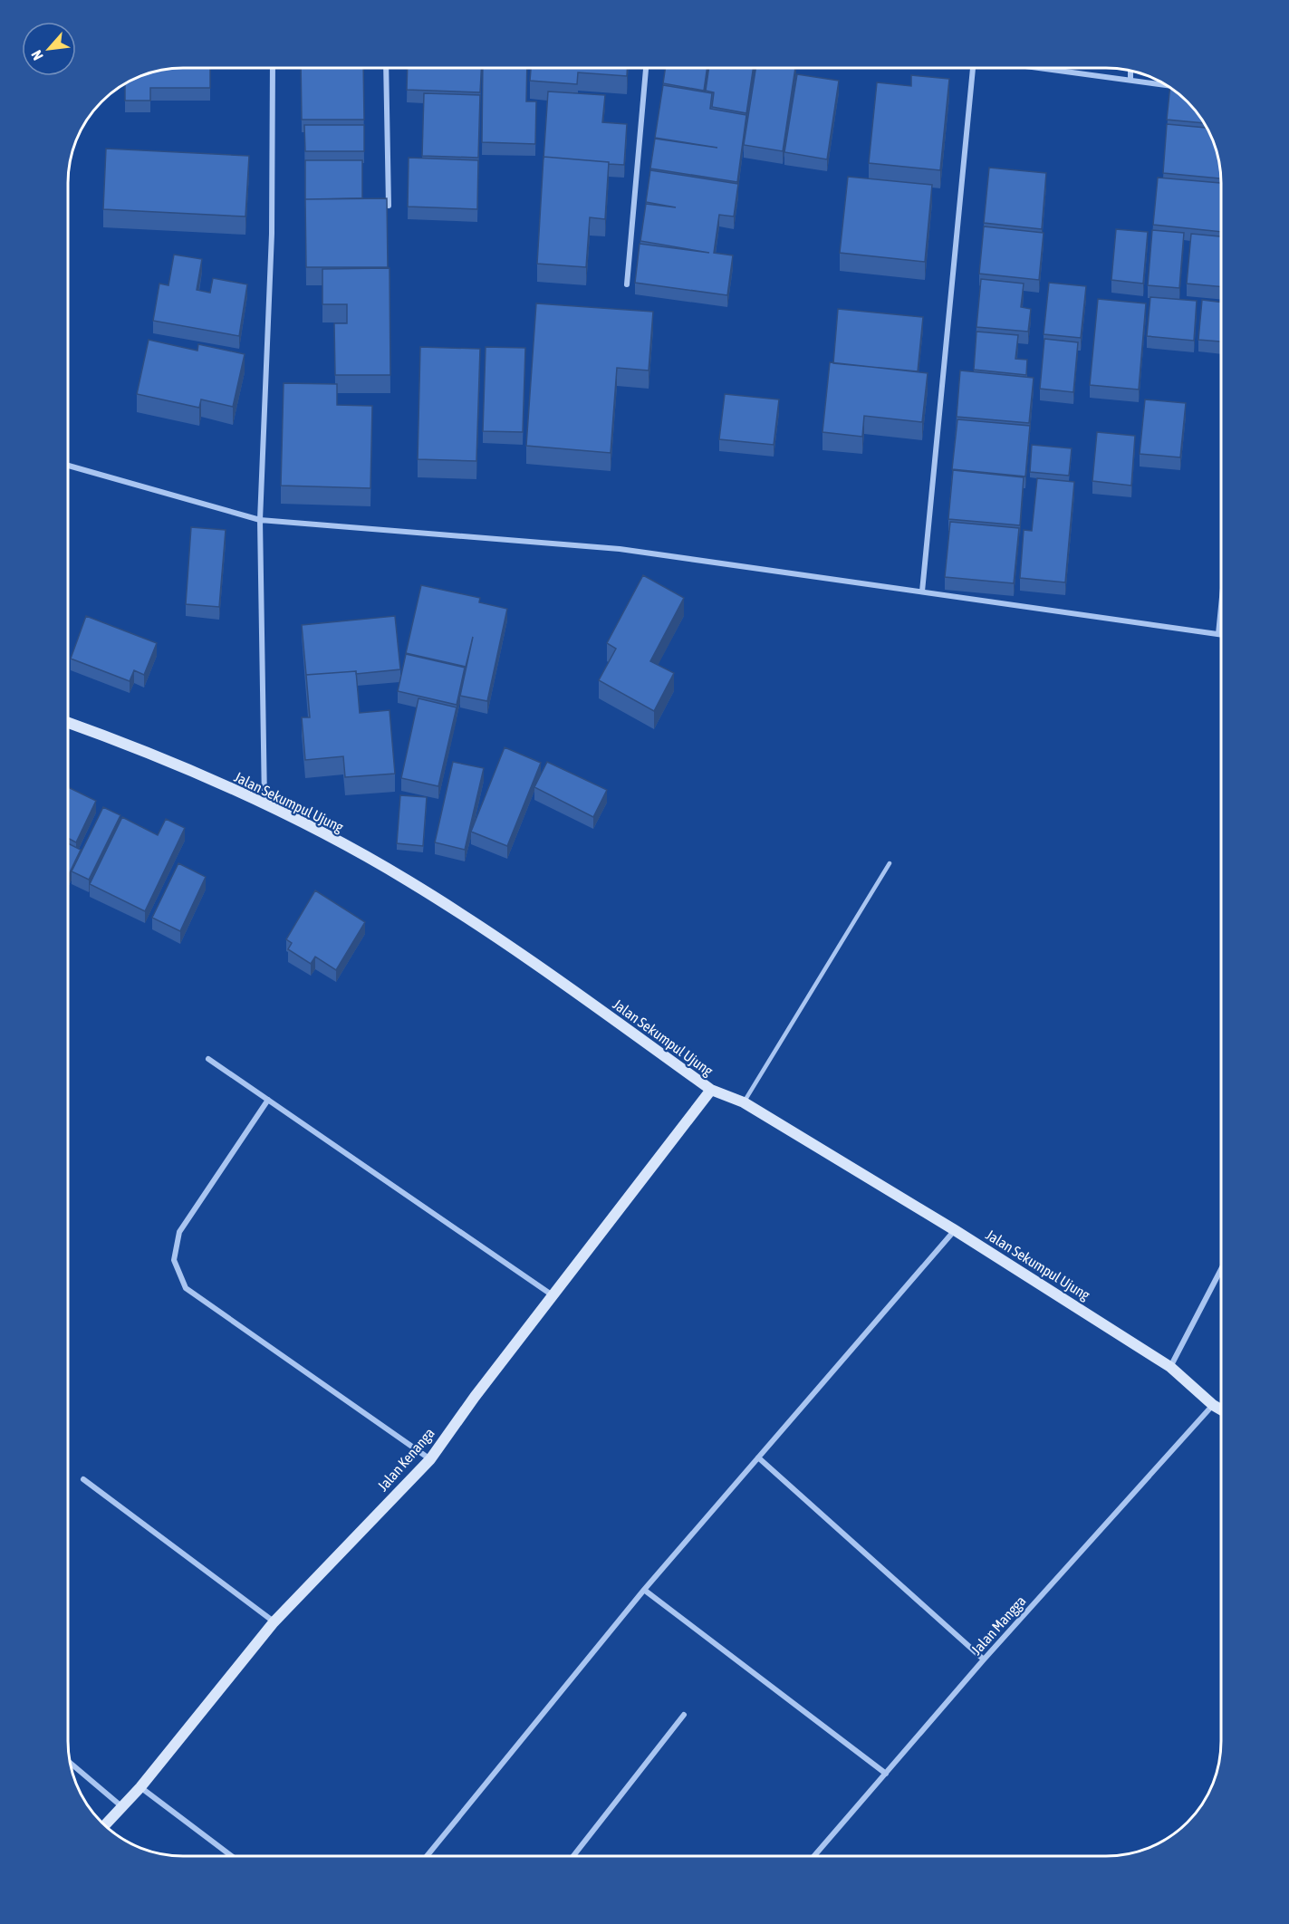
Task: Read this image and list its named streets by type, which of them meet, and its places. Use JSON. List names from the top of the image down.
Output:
{
  "streets": {
    "main road": ["Jalan Sekumpul Ujung", "Jalan Kenanga"],
    "street": ["Jalan Mangga"]
  },
  "crossings": [
    ["Jalan Sekumpul Ujung", "Jalan Kenanga"],
    ["Jalan Sekumpul Ujung", "Jalan Mangga"]
  ],
  "north": "bottom left"
}
